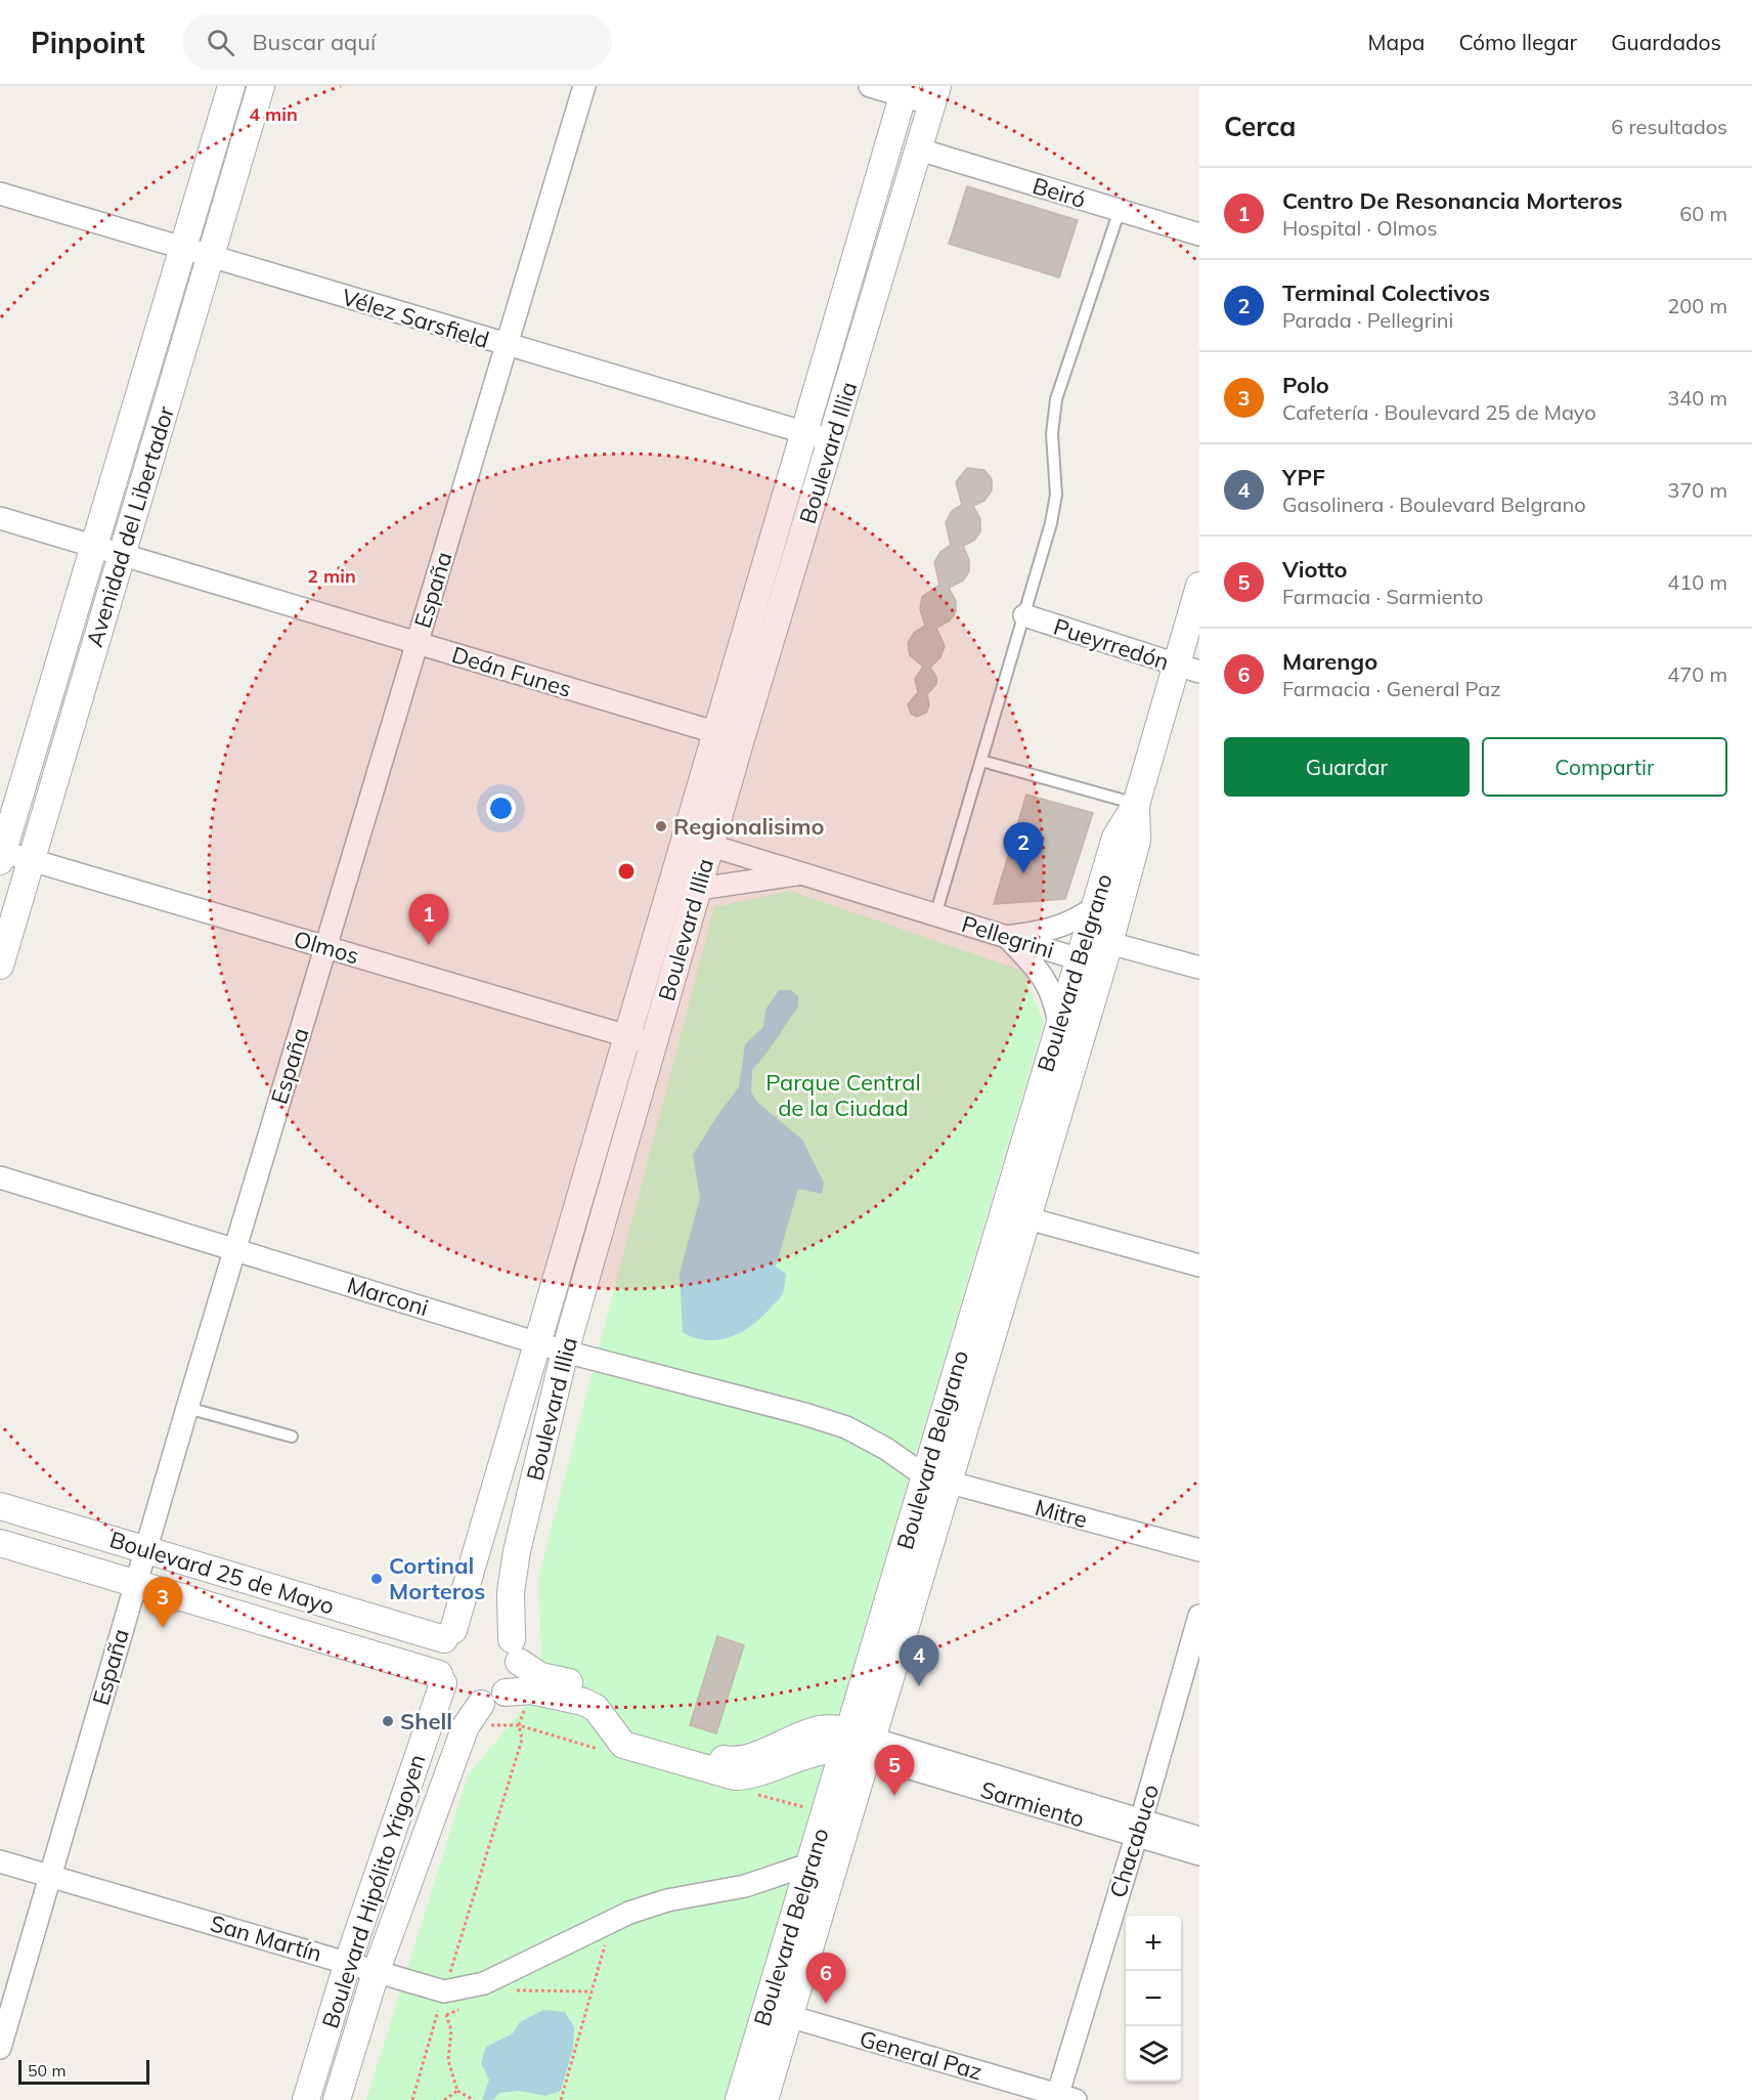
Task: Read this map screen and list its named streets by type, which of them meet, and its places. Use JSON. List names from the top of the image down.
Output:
{
  "streets": {
    "street": [
      "Beiró",
      "Vélez Sarsfield",
      "Boulevard Illia",
      "Avenidad del Libertador",
      "España",
      "Pueyrredón",
      "Deán Funes",
      "Pellegrini",
      "Olmos",
      "Boulevard Belgrano",
      "Marconi",
      "Mitre",
      "Boulevard 25 de Mayo",
      "Sarmiento",
      "Chacabuco",
      "Boulevard Hipólito Yrigoyen",
      "San Martín",
      "General Paz"
    ]
  },
  "crossings": [
    ["Beiró", "Boulevard Illia"],
    ["Vélez Sarsfield", "Boulevard Illia"],
    ["Vélez Sarsfield", "Avenidad del Libertador"],
    ["Vélez Sarsfield", "España"],
    ["Boulevard Illia", "Deán Funes"],
    ["Boulevard Illia", "Olmos"],
    ["Boulevard Illia", "Marconi"],
    ["Boulevard Illia", "Boulevard 25 de Mayo"],
    ["Boulevard Illia", "Boulevard Hipólito Yrigoyen"],
    ["Avenidad del Libertador", "Deán Funes"],
    ["Avenidad del Libertador", "Olmos"],
    ["España", "Deán Funes"],
    ["España", "Olmos"],
    ["España", "Marconi"],
    ["España", "Boulevard 25 de Mayo"],
    ["España", "San Martín"],
    ["Pueyrredón", "Boulevard Belgrano"],
    ["Pellegrini", "Boulevard Belgrano"],
    ["Boulevard Belgrano", "Marconi"],
    ["Boulevard Belgrano", "Mitre"],
    ["Boulevard Belgrano", "Sarmiento"],
    ["Boulevard Belgrano", "San Martín"],
    ["Boulevard Belgrano", "General Paz"],
    ["Marconi", "Mitre"],
    ["Boulevard 25 de Mayo", "Boulevard Hipólito Yrigoyen"],
    ["Sarmiento", "Chacabuco"],
    ["Chacabuco", "General Paz"],
    ["Boulevard Hipólito Yrigoyen", "San Martín"]
  ],
  "parks": ["Parque Central de la Ciudad"],
  "places": ["Regionalisimo", "Cortinal Morteros", "Shell"],
  "scale_bar": "50 m",
  "page": {
    "header": "Pinpoint",
    "search": "Buscar aquí",
    "nav": ["Mapa", "Cómo llegar", "Guardados"],
    "heading": ["Cerca", "6 resultados"],
    "list": [
      {
        "mark": "1",
        "name": "Centro De Resonancia Morteros",
        "note": "Hospital · Olmos",
        "value": "60 m"
      },
      {
        "mark": "2",
        "name": "Terminal Colectivos",
        "note": "Parada · Pellegrini",
        "value": "200 m"
      },
      {
        "mark": "3",
        "name": "Polo",
        "note": "Cafetería · Boulevard 25 de Mayo",
        "value": "340 m"
      },
      {
        "mark": "4",
        "name": "YPF",
        "note": "Gasolinera · Boulevard Belgrano",
        "value": "370 m"
      },
      {
        "mark": "5",
        "name": "Viotto",
        "note": "Farmacia · Sarmiento",
        "value": "410 m"
      },
      {
        "mark": "6",
        "name": "Marengo",
        "note": "Farmacia · General Paz",
        "value": "470 m"
      }
    ],
    "buttons": ["Guardar", "Compartir"],
    "pins": [
      "2",
      "1",
      "3",
      "4",
      "5",
      "6"
    ],
    "map_buttons": ["+", "−"],
    "scale": "50 m"
  },
  "rings": ["4 min", "2 min"]
}
